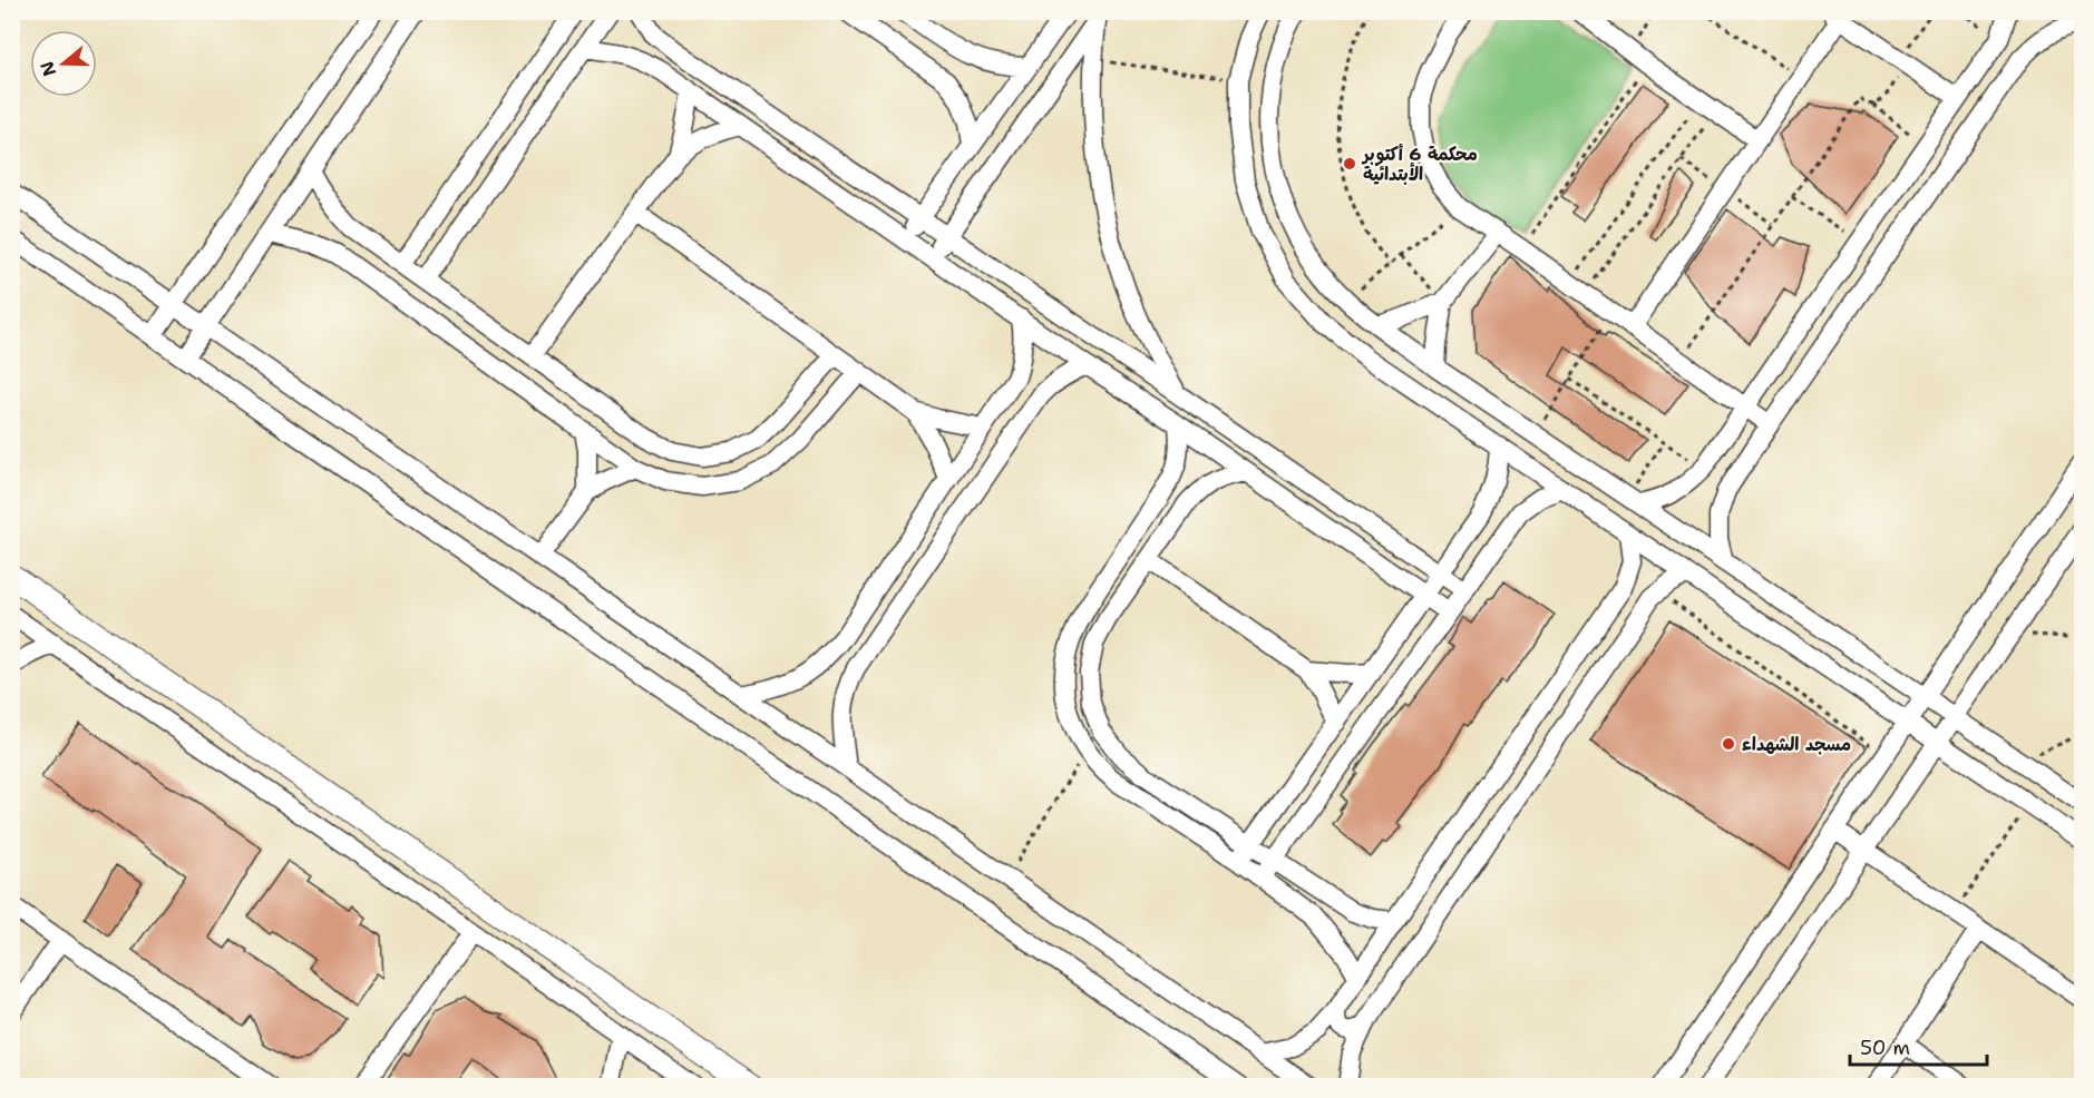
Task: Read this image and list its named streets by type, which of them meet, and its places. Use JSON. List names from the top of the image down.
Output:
{
  "places": ["محكمة 6 أكتوبر الأبتدائية", "مسجد الشهداء"],
  "scale_bar": "50 m",
  "north": "left"
}
